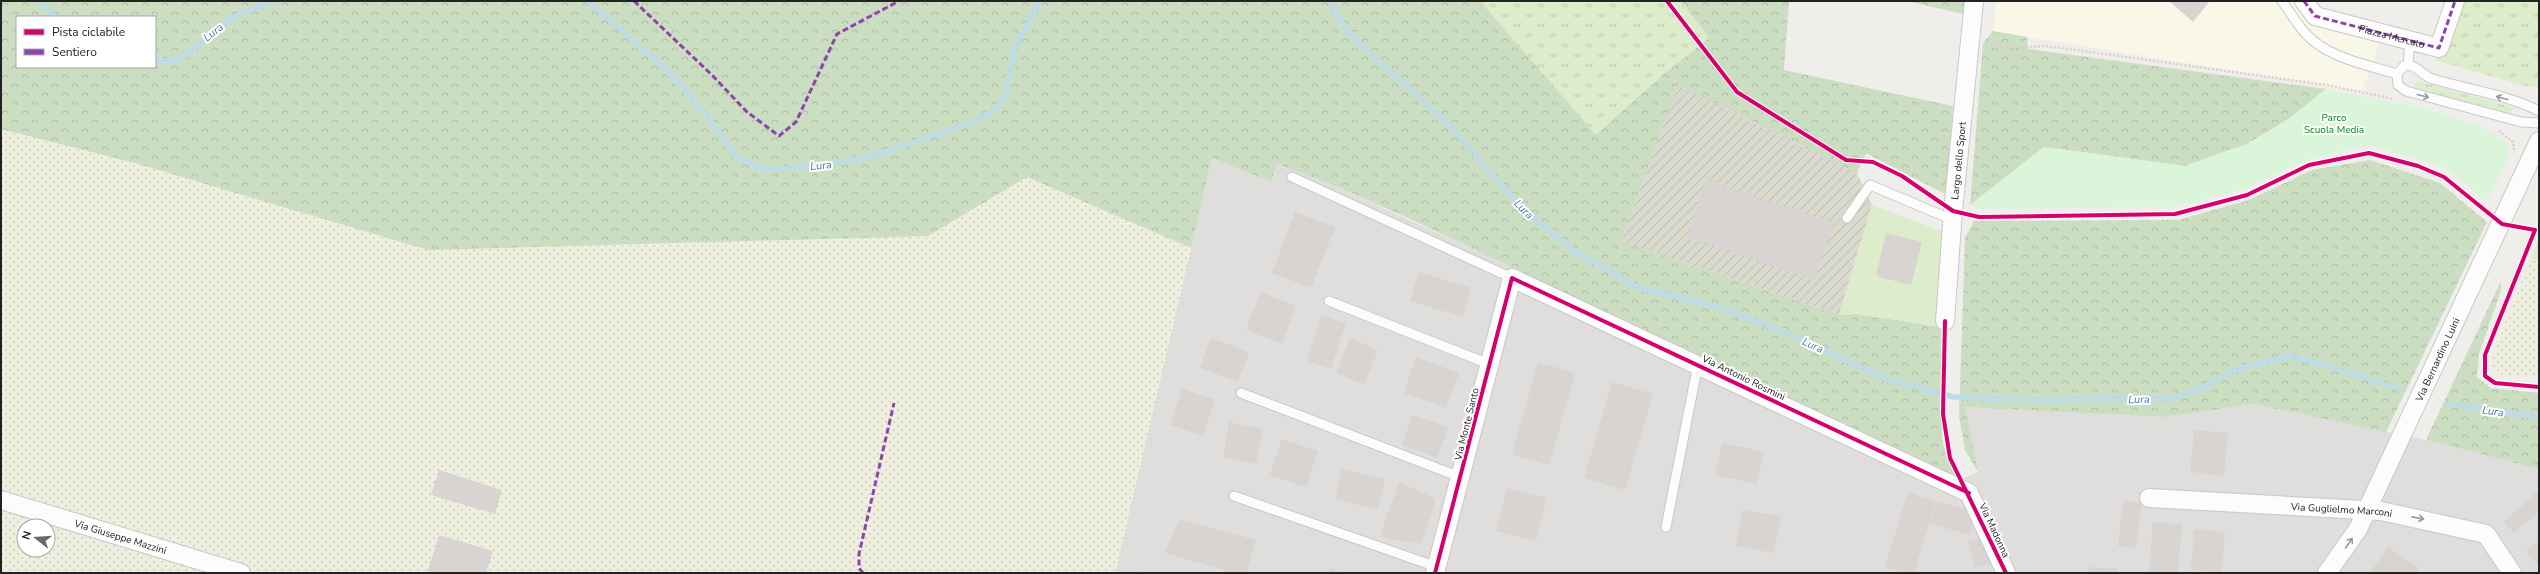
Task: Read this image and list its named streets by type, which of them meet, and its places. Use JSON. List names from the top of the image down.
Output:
{
  "streets": {
    "street": [
      "Piazza Mercato",
      "Largo dello Sport",
      "Via Bernardino Luini",
      "Via Antonio Rosmini",
      "Via Monte Santo",
      "Via Guglielmo Marconi",
      "Via Madonna",
      "Via Giuseppe Mazzini"
    ]
  },
  "crossings": [
    ["Via Bernardino Luini", "Via Guglielmo Marconi"],
    ["Via Antonio Rosmini", "Via Monte Santo"],
    ["Via Antonio Rosmini", "Via Madonna"]
  ],
  "one_way": ["Via Guglielmo Marconi"],
  "water": ["Lura"],
  "parks": ["Parco Scuola Media"],
  "legend": ["Pista ciclabile", "Sentiero"],
  "north": "left"
}
